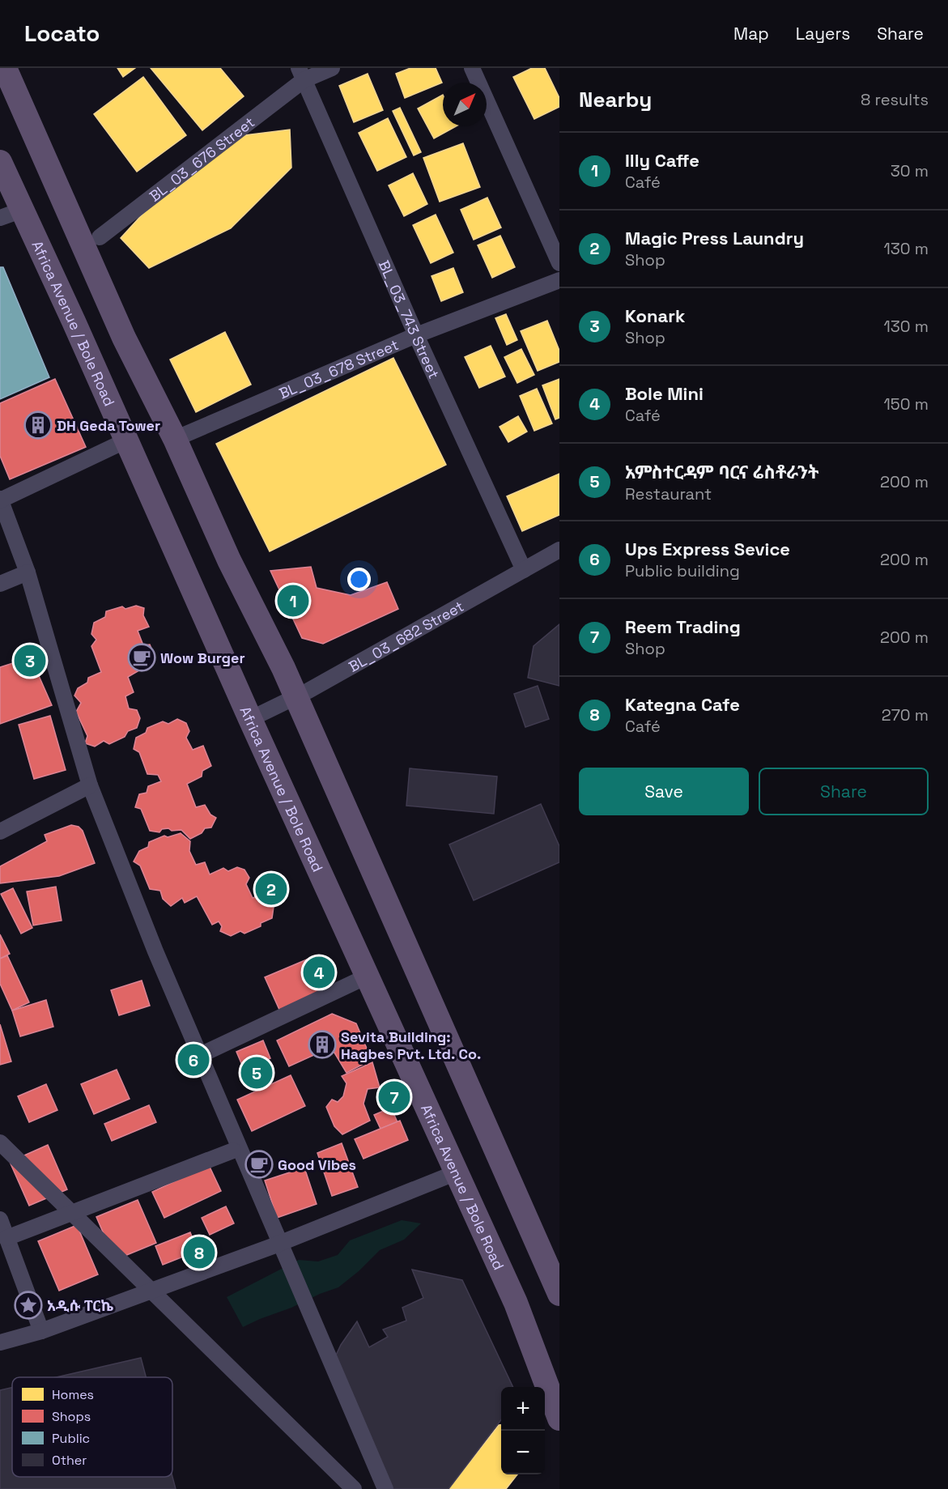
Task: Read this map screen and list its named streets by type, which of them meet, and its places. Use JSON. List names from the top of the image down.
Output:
{
  "streets": {
    "main road": ["Africa Avenue / Bole Road"],
    "street": [
      "BL_03_676 Street",
      "BL_03_743 Street",
      "BL_03_678 Street",
      "BL_03_682 Street"
    ]
  },
  "crossings": [
    ["BL_03_676 Street", "BL_03_743 Street"],
    ["BL_03_743 Street", "BL_03_678 Street"],
    ["BL_03_743 Street", "BL_03_682 Street"],
    ["Africa Avenue / Bole Road", "BL_03_682 Street"]
  ],
  "places": {
    "building": ["DH Geda Tower", "Sevita Building: Hagbes Pvt. Ltd. Co."],
    "cafe": ["Wow Burger", "Good Vibes"],
    "place": ["አዲሱ ፐርኬ"]
  },
  "legend": [
    "Homes",
    "Shops",
    "Public",
    "Other"
  ],
  "north": "top right",
  "page": {
    "header": "Locato",
    "nav": ["Map", "Layers", "Share"],
    "heading": ["Nearby", "8 results"],
    "list": [
      {
        "mark": "1",
        "name": "Illy Caffe",
        "note": "Café",
        "value": "30 m"
      },
      {
        "mark": "2",
        "name": "Magic Press Laundry",
        "note": "Shop",
        "value": "130 m"
      },
      {
        "mark": "3",
        "name": "Konark",
        "note": "Shop",
        "value": "130 m"
      },
      {
        "mark": "4",
        "name": "Bole Mini",
        "note": "Café",
        "value": "150 m"
      },
      {
        "mark": "5",
        "name": "አምስተርዳም ባርና ሬስቶራንት",
        "note": "Restaurant",
        "value": "200 m"
      },
      {
        "mark": "6",
        "name": "Ups Express Sevice",
        "note": "Public building",
        "value": "200 m"
      },
      {
        "mark": "7",
        "name": "Reem Trading",
        "note": "Shop",
        "value": "200 m"
      },
      {
        "mark": "8",
        "name": "Kategna Cafe",
        "note": "Café",
        "value": "270 m"
      }
    ],
    "pins": [
      "1",
      "3",
      "2",
      "4",
      "6",
      "5",
      "7",
      "8"
    ],
    "buttons": ["Save", "Share"],
    "map_buttons": ["+", "−"]
  }
}
